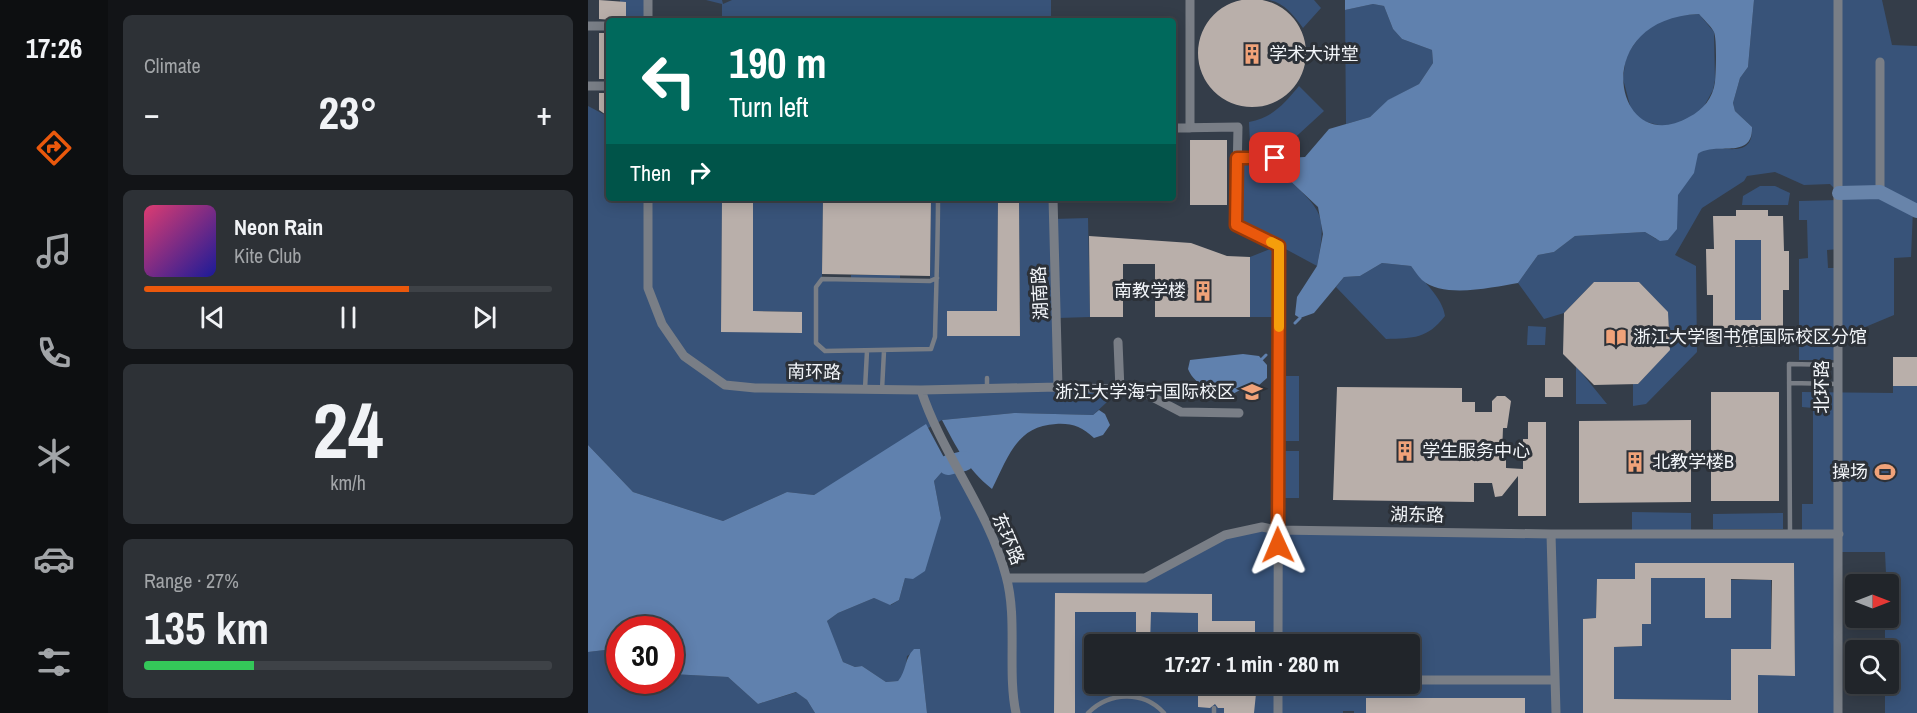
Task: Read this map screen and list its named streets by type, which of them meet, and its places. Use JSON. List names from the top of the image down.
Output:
{
  "streets": {
    "street": [
      "湖南路",
      "南环路",
      "北环路",
      "湖东路",
      "东环路"
    ]
  },
  "crossings": [
    ["湖南路", "南环路"],
    ["南环路", "东环路"],
    ["北环路", "湖东路"],
    ["湖东路", "东环路"]
  ],
  "places": {
    "building": [
      "学术大讲堂",
      "南教学楼",
      "学生服务中心",
      "北教学楼B"
    ],
    "library": ["浙江大学图书馆国际校区分馆"],
    "school or university": ["浙江大学海宁国际校区"],
    "sports": ["操场"]
  },
  "north": "right",
  "page": {
    "tabs": "17:26",
    "tile": [
      "Climate",
      ["24", "km/h"],
      ["Range · 27%", "135 km"]
    ],
    "turn": ["190 m", "Turn left"],
    "heat": ["−", "23°", "+"],
    "then": "Then",
    "song": ["Neon Rain", "Kite Club"],
    "limit": "30",
    "trip": "17:27 · 1 min · 280 m"
  }
}
